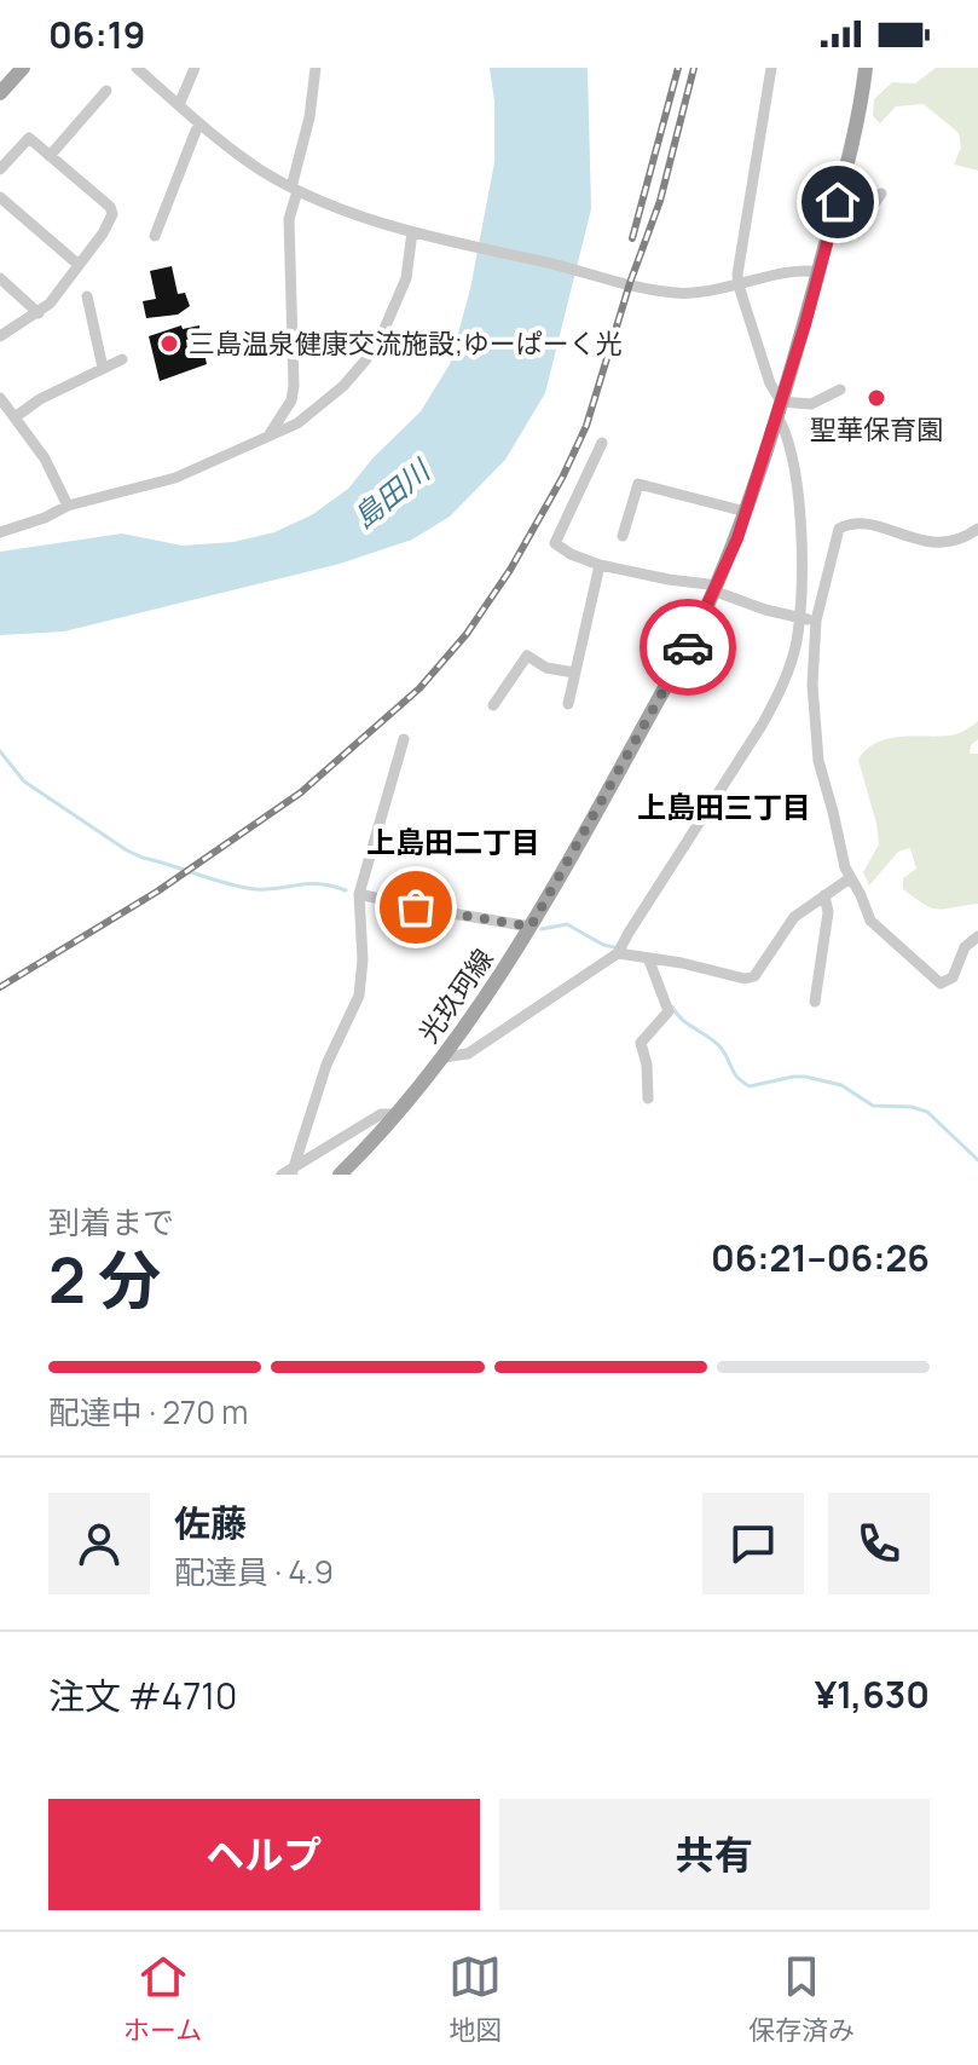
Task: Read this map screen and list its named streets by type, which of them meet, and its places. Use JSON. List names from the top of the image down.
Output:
{
  "streets": {
    "main road": ["光玖珂線"]
  },
  "districts": ["上島田三丁目", "上島田二丁目"],
  "water": ["島田川"],
  "places": ["三島温泉健康交流施設;ゆーぱーく光", "聖華保育園"],
  "page": {
    "status": "06:19",
    "heading": ["2 分", "到着まで", "06:21–06:26"],
    "panel": [
      "佐藤",
      "配達員 · 4.9",
      "注文 #4710",
      "¥1,630"
    ],
    "bar": "配達中 · 270 m",
    "buttons": ["ヘルプ", "共有"],
    "tabs": ["ホーム", "地図", "保存済み"]
  }
}
